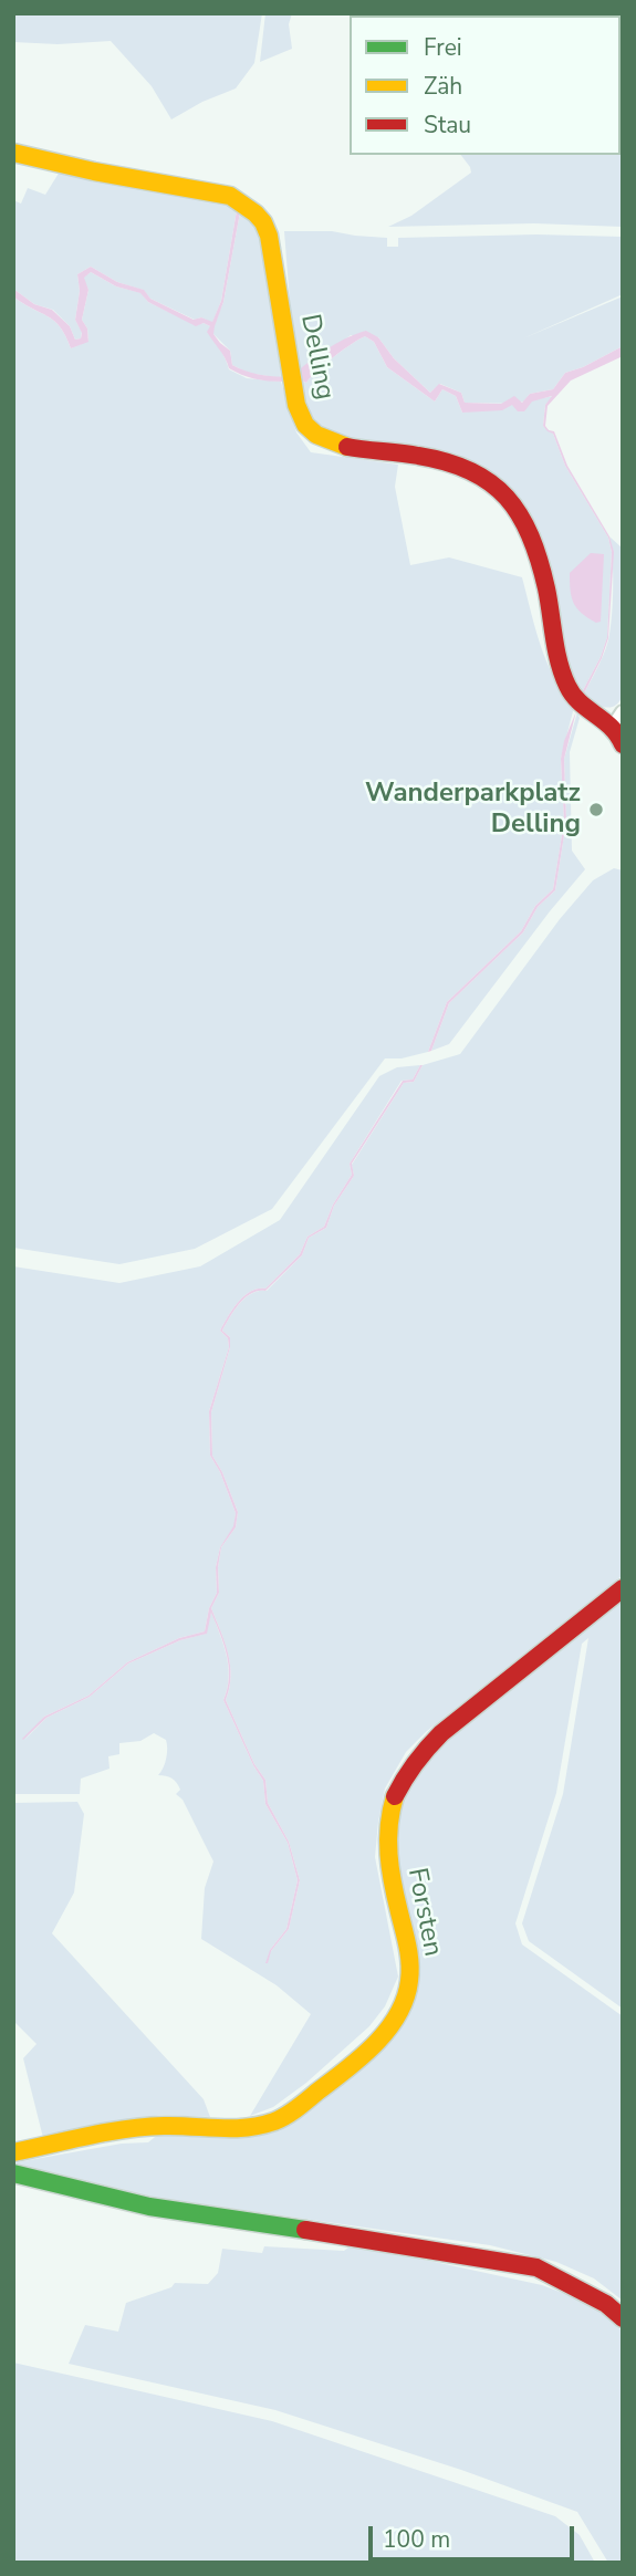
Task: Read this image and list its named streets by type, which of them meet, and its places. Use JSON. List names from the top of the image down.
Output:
{
  "streets": {
    "street": ["Delling", "Forsten"]
  },
  "places": ["Wanderparkplatz Delling"],
  "legend": ["Frei", "Zäh", "Stau"],
  "scale_bar": "100 m"
}
